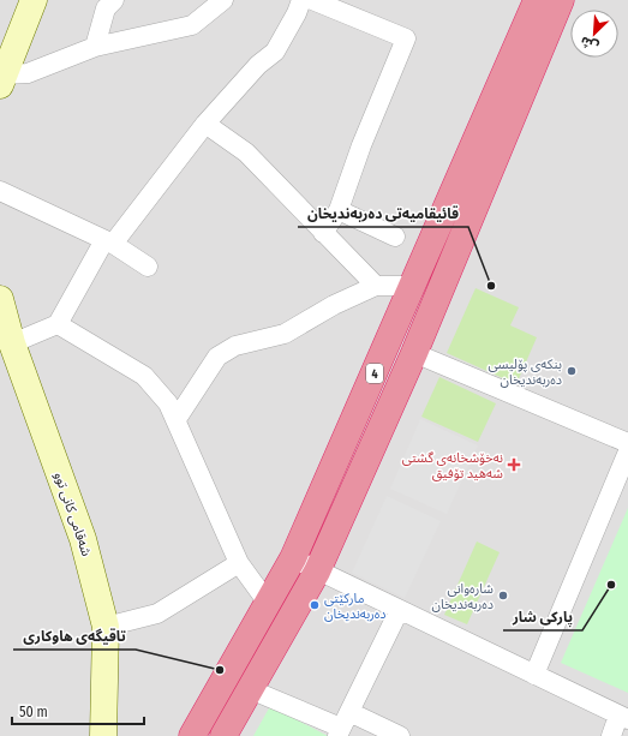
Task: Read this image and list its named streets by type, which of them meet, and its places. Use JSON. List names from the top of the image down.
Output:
{
  "streets": {
    "highway": ["4"],
    "street": ["شەقامی کانی توو"]
  },
  "places": {
    "other": [
      "قائیقامیەتی دەربەندیخان",
      "بنکەی پۆلیسی دەربەندیخان",
      "پاركى شار",
      "شارەوانی دەربەندیخان",
      "مارکێتی دەربەندیخان",
      "تاقیگەی هاوکاری"
    ],
    "health": ["نەخۆشخانەی گشتی شەهید تۆفیق"]
  },
  "scale_bar": "50 m",
  "north": "bottom left"
}
